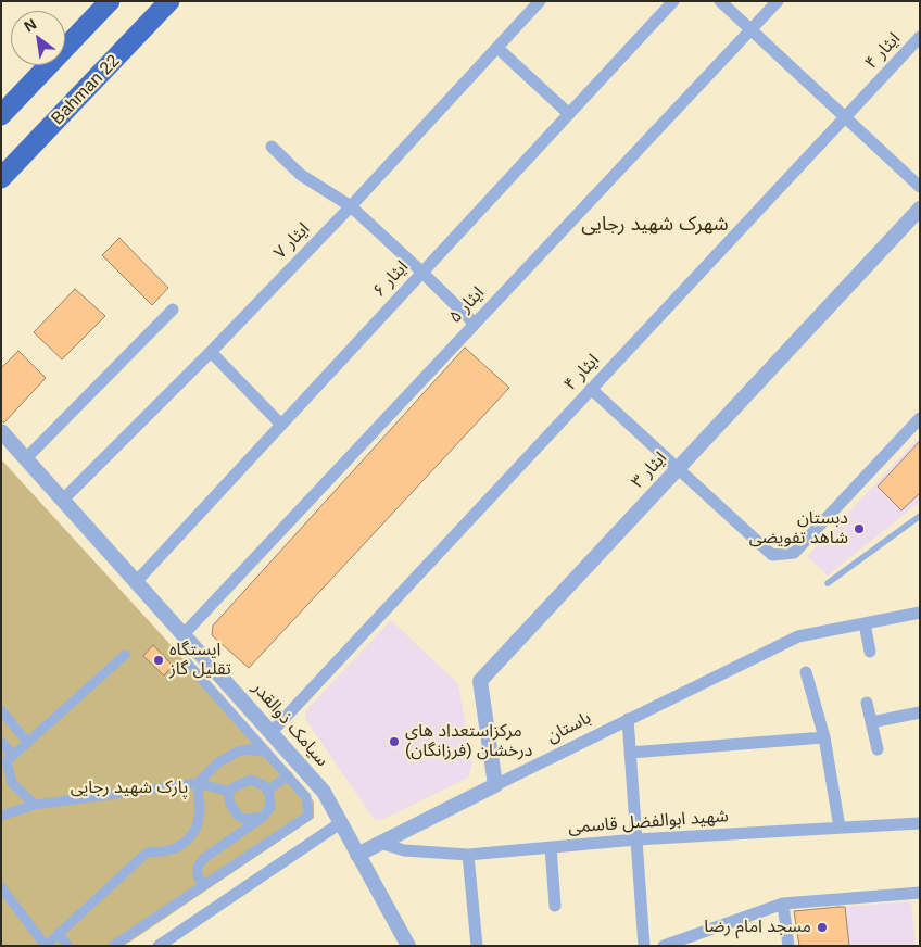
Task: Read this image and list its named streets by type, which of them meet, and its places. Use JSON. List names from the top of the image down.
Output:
{
  "streets": {
    "highway": ["Bahman 22"],
    "street": [
      "ایثار ۴",
      "ایثار ۷",
      "ایثار ۶",
      "ایثار ۵",
      "ایثار ۳",
      "سیامک ذوالقدر",
      "باستان",
      "شهید ابوالفضل قاسمی"
    ]
  },
  "crossings": [
    ["ایثار ۴", "سیامک ذوالقدر"],
    ["ایثار ۷", "سیامک ذوالقدر"],
    ["ایثار ۶", "سیامک ذوالقدر"],
    ["ایثار ۵", "سیامک ذوالقدر"],
    ["ایثار ۳", "باستان"],
    ["سیامک ذوالقدر", "باستان"],
    ["باستان", "شهید ابوالفضل قاسمی"]
  ],
  "districts": ["شهرک شهید رجایی"],
  "parks": ["پارک شهید رجایی"],
  "places": [
    "دبستان شاهد تفویضی",
    "ایستگاه تقلیل گاز",
    "مرکزاستعداد های درخشان (فرزانگان)",
    "مسجد امام رضا"
  ],
  "north": "top left"
}
